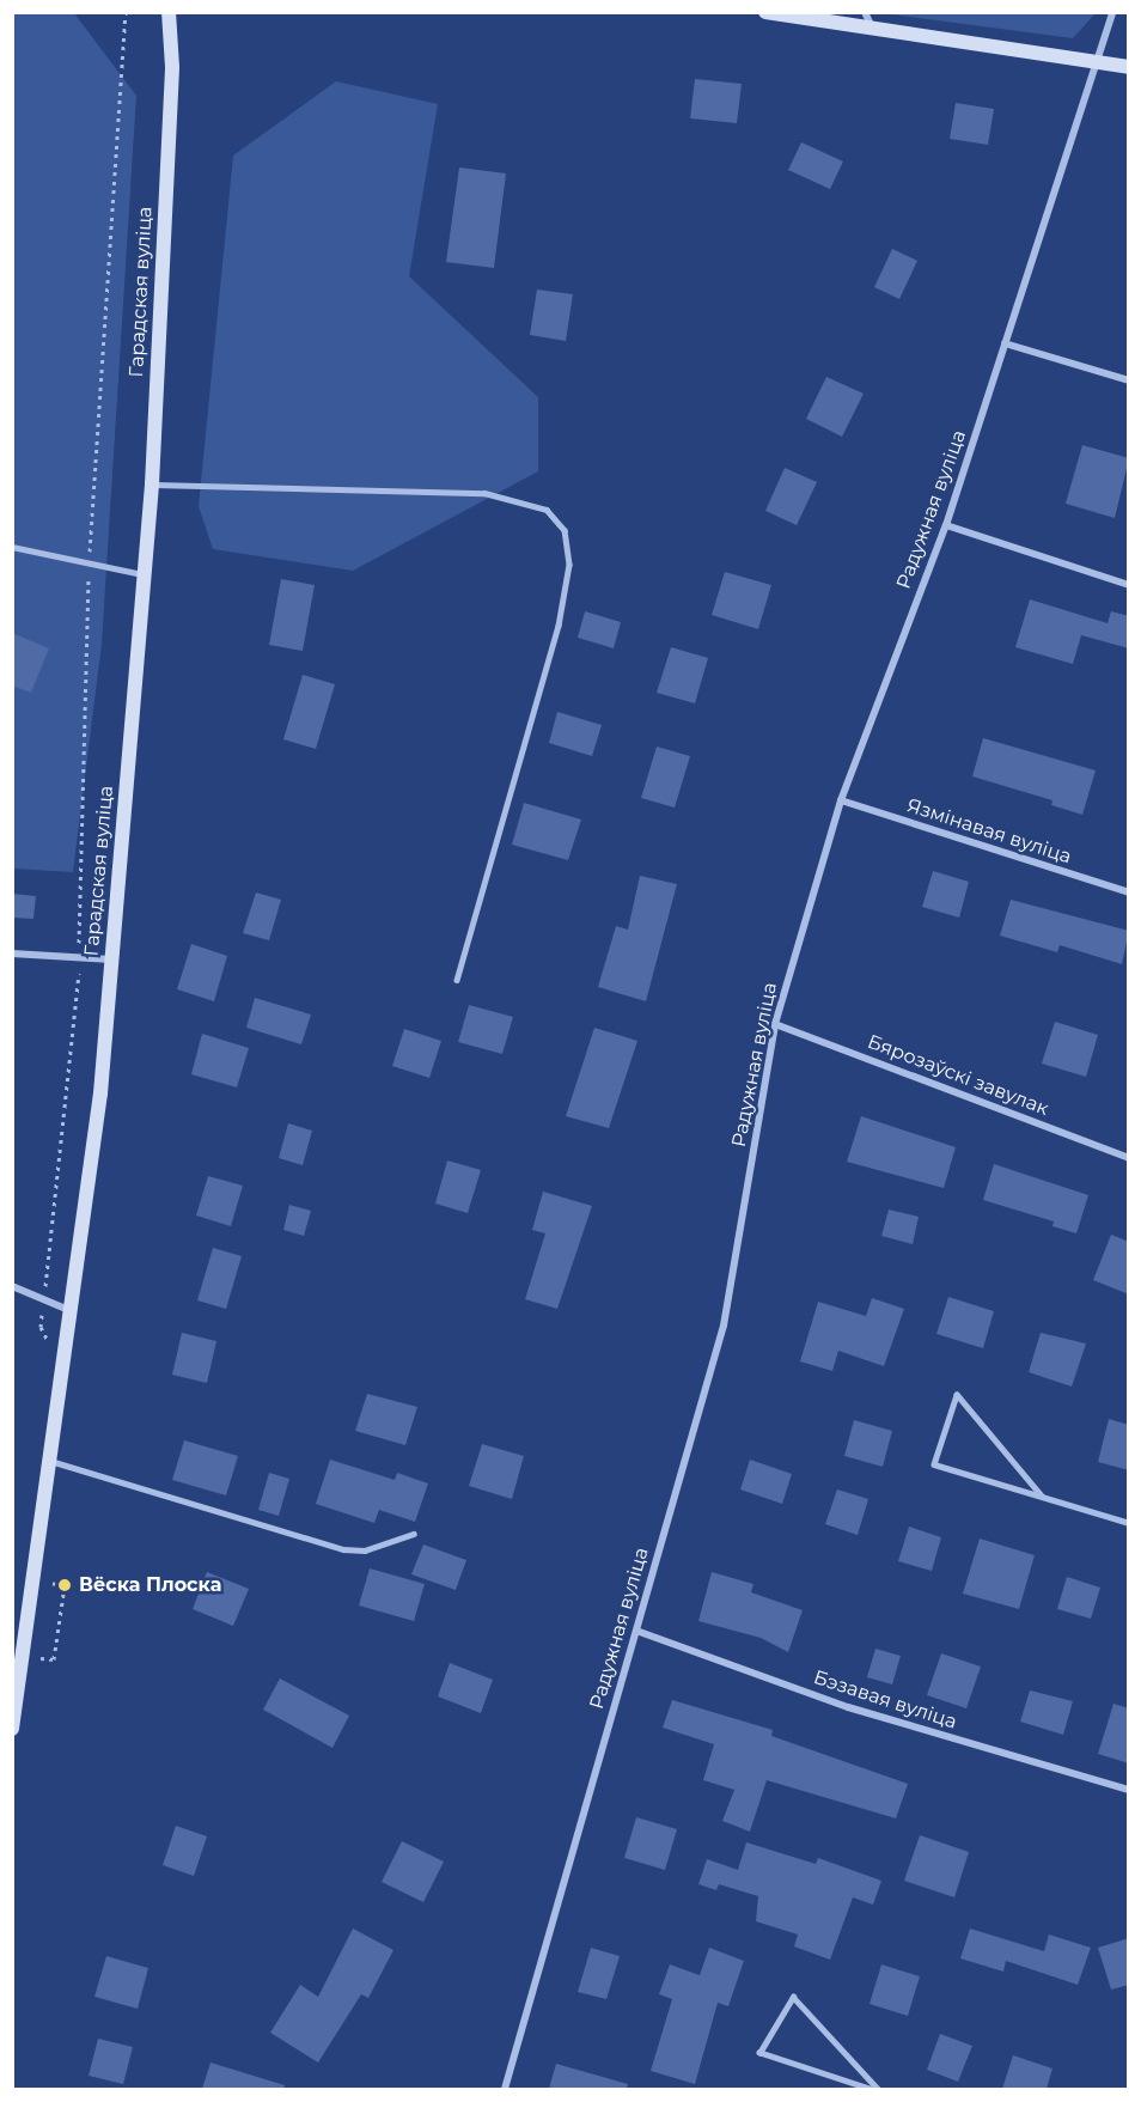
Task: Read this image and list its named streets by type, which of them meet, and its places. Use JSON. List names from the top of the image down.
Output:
{
  "streets": {
    "main road": ["Гарадская вуліца"],
    "street": [
      "Радужная вуліца",
      "Язмінавая вуліца",
      "Бярозаўскі завулак",
      "Бэзавая вуліца"
    ]
  },
  "crossings": [
    ["Радужная вуліца", "Язмінавая вуліца"],
    ["Радужная вуліца", "Бярозаўскі завулак"],
    ["Радужная вуліца", "Бэзавая вуліца"]
  ],
  "places": ["Вёска Плоска"]
}
